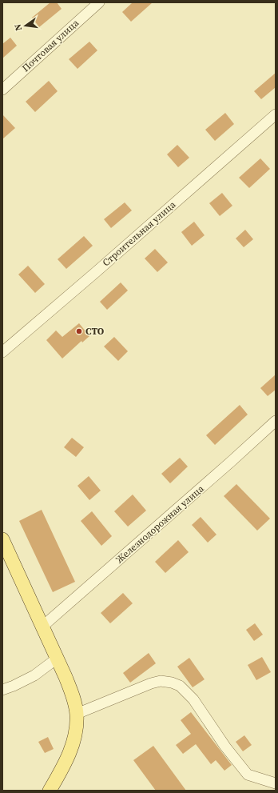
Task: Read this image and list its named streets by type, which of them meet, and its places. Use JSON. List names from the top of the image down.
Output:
{
  "streets": {
    "street": ["Почтовая улица", "Строительная улица", "Железнодорожная улица"]
  },
  "places": ["СТО"],
  "north": "left"
}
